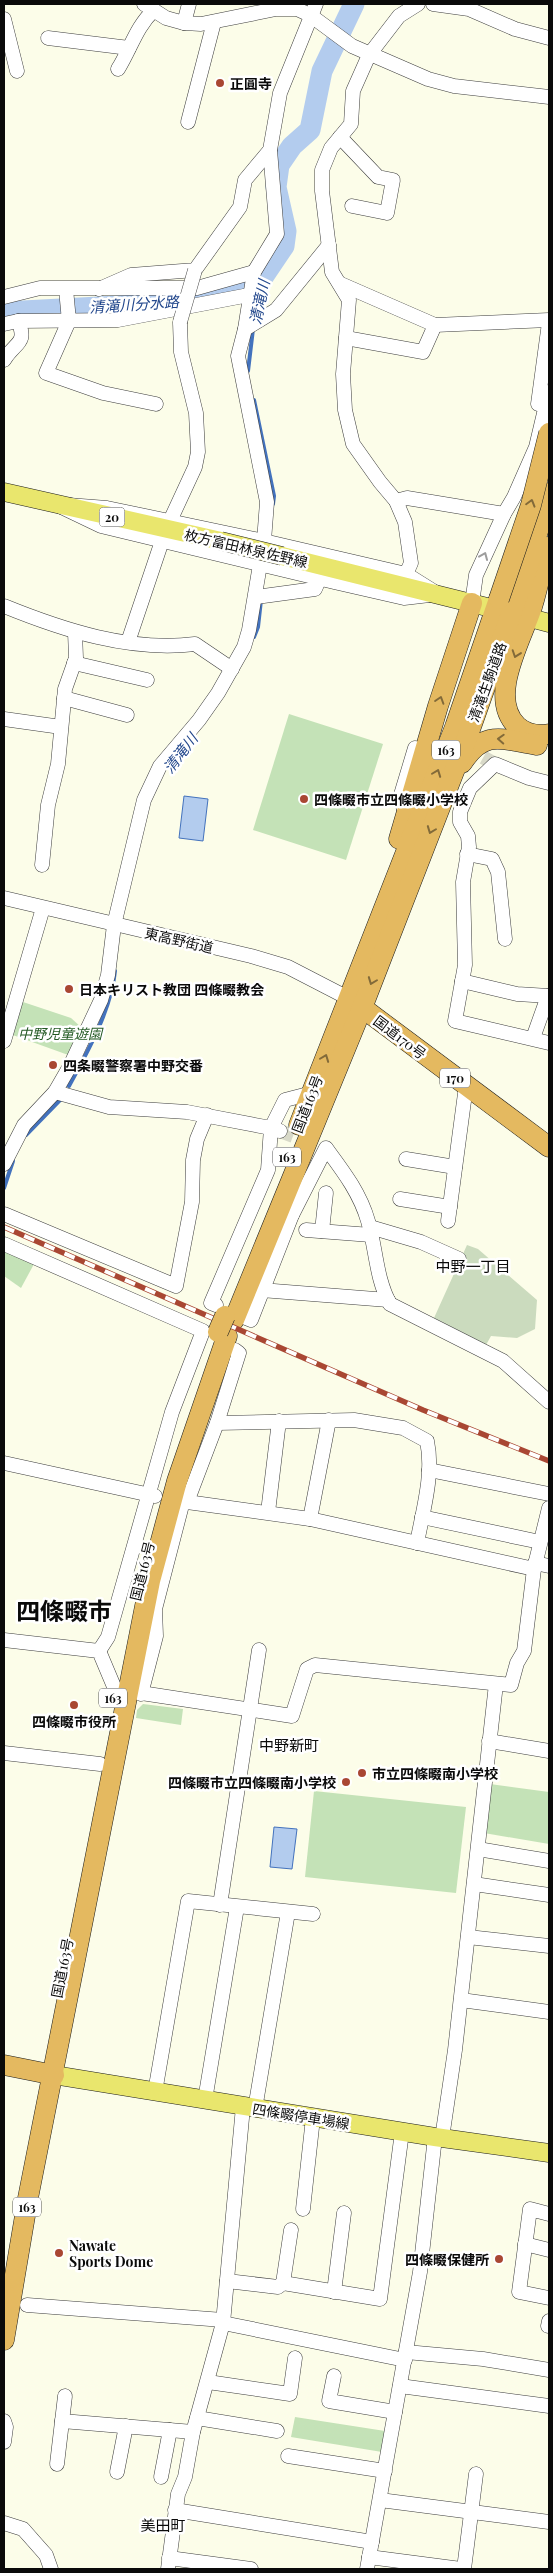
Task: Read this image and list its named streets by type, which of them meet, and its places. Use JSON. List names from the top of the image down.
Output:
{
  "streets": {
    "highway": [
      "清滝生駒道路",
      "163",
      "国道170号",
      "170",
      "国道163号"
    ],
    "main road": ["20", "枚方富田林泉佐野線", "四條畷停車場線"],
    "street": ["東高野街道"]
  },
  "crossings": [
    ["枚方富田林泉佐野線", "清滝生駒道路"],
    ["枚方富田林泉佐野線", "163"],
    ["清滝生駒道路", "163"],
    ["清滝生駒道路", "東高野街道"],
    ["清滝生駒道路", "国道170号"],
    ["清滝生駒道路", "国道163号"],
    ["東高野街道", "国道170号"],
    ["東高野街道", "国道163号"],
    ["国道170号", "国道163号"],
    ["国道163号", "四條畷停車場線"]
  ],
  "districts": [
    "中野一丁目",
    "四條畷市",
    "中野新町",
    "美田町"
  ],
  "water": ["清滝川", "清滝川分水路"],
  "parks": ["中野児童遊園"],
  "places": [
    "正圓寺",
    "四條畷市立四條畷小学校",
    "日本キリスト教団 四條畷教会",
    "四条畷警察署中野交番",
    "四條畷市役所",
    "市立四條畷南小学校",
    "四條畷市立四條畷南小学校",
    "Nawate Sports Dome",
    "四條畷保健所"
  ]
}
